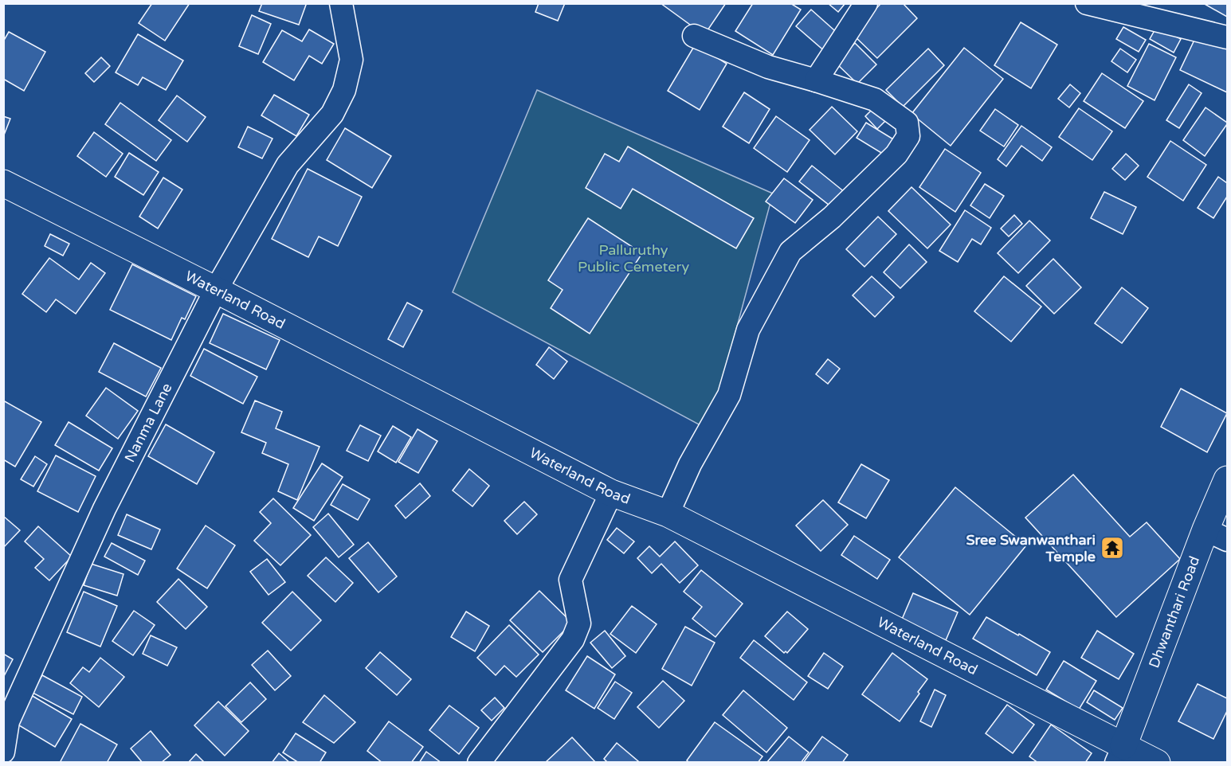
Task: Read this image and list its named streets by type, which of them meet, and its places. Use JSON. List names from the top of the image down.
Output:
{
  "streets": {
    "main road": ["Waterland Road", "Dhwanthari Road"],
    "street": ["Nanma Lane"]
  },
  "crossings": [
    ["Waterland Road", "Nanma Lane"],
    ["Waterland Road", "Dhwanthari Road"]
  ],
  "parks": ["Palluruthy Public Cemetery"],
  "places": {
    "temple": ["Sree Swanwanthari Temple"]
  }
}
